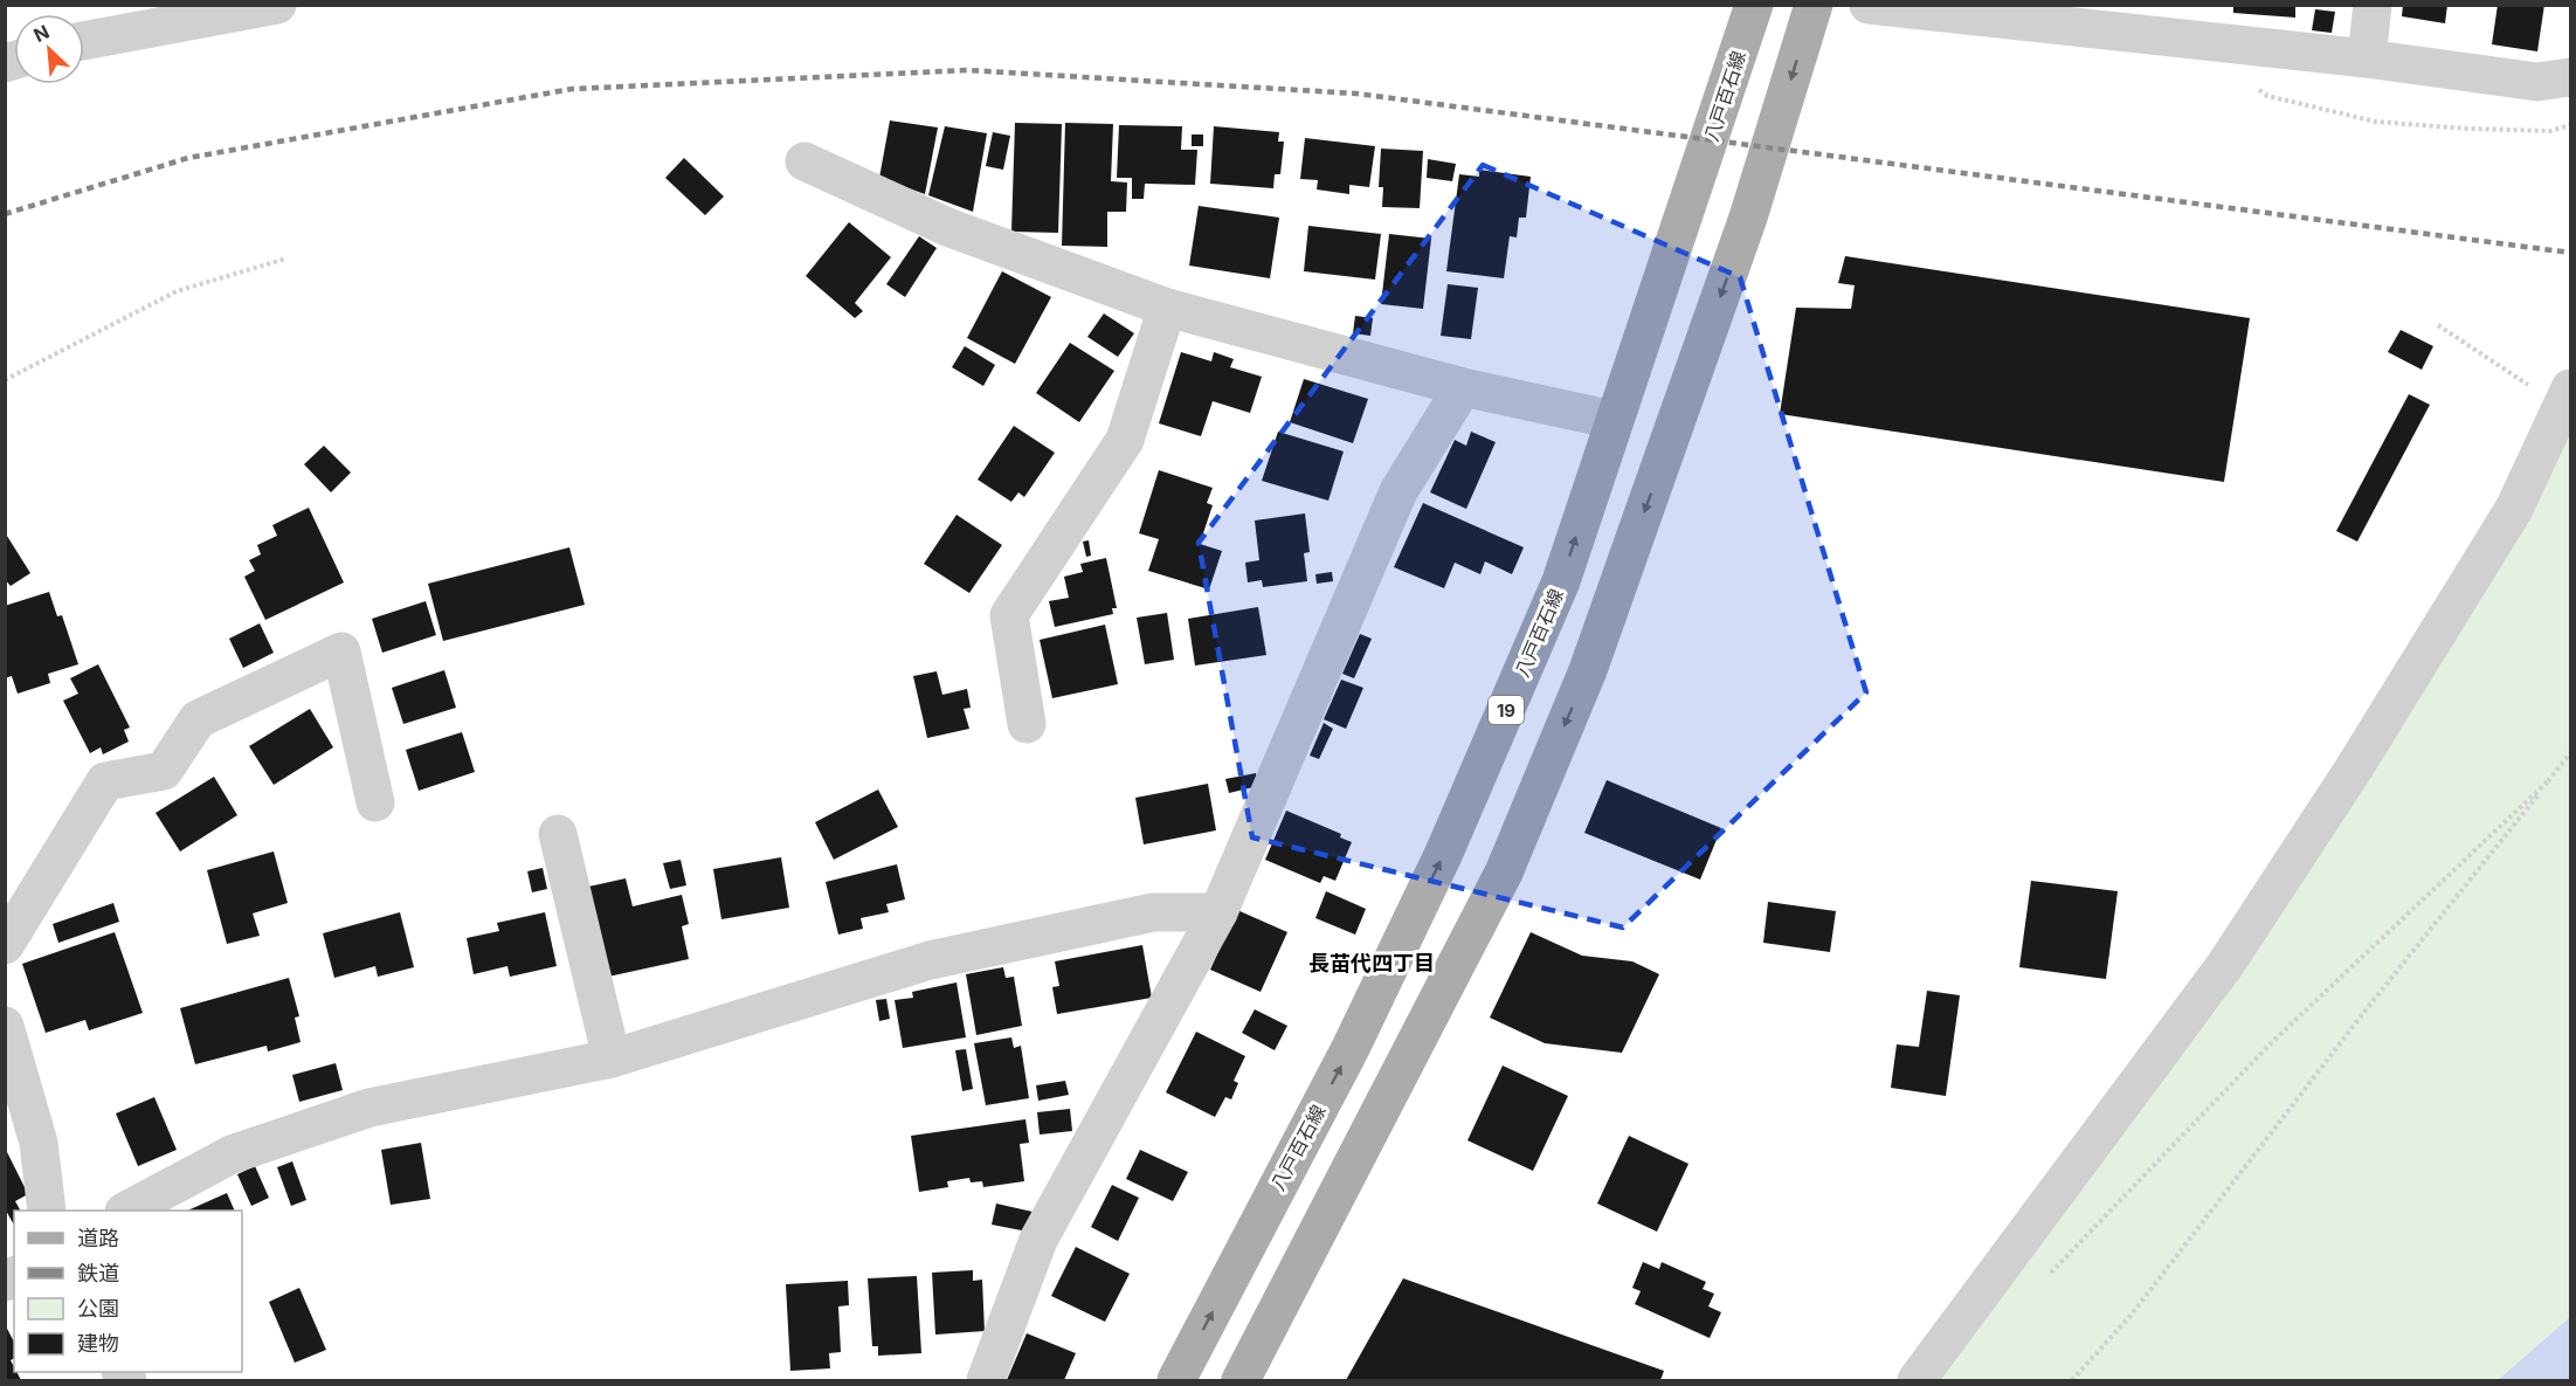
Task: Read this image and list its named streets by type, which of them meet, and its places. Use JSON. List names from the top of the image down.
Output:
{
  "streets": {
    "main road": ["八戸百石線", "19"]
  },
  "districts": ["長苗代四丁目"],
  "legend": [
    "道路",
    "鉄道",
    "公園",
    "建物"
  ],
  "north": "top left"
}
